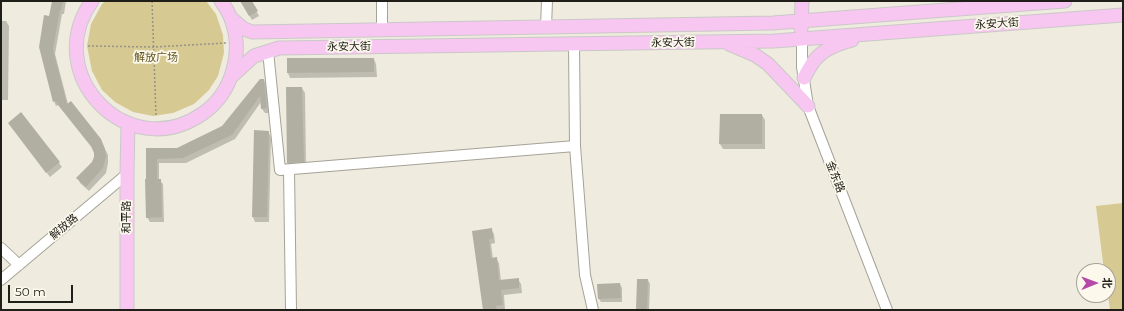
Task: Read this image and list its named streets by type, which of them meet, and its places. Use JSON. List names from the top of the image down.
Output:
{
  "streets": {
    "main road": ["永安大街", "和平路"],
    "street": ["金东路", "解放路"]
  },
  "crossings": [
    ["永安大街", "金东路"],
    ["和平路", "解放路"]
  ],
  "parks": ["解放广场"],
  "scale_bar": "50 m",
  "north": "right"
}
